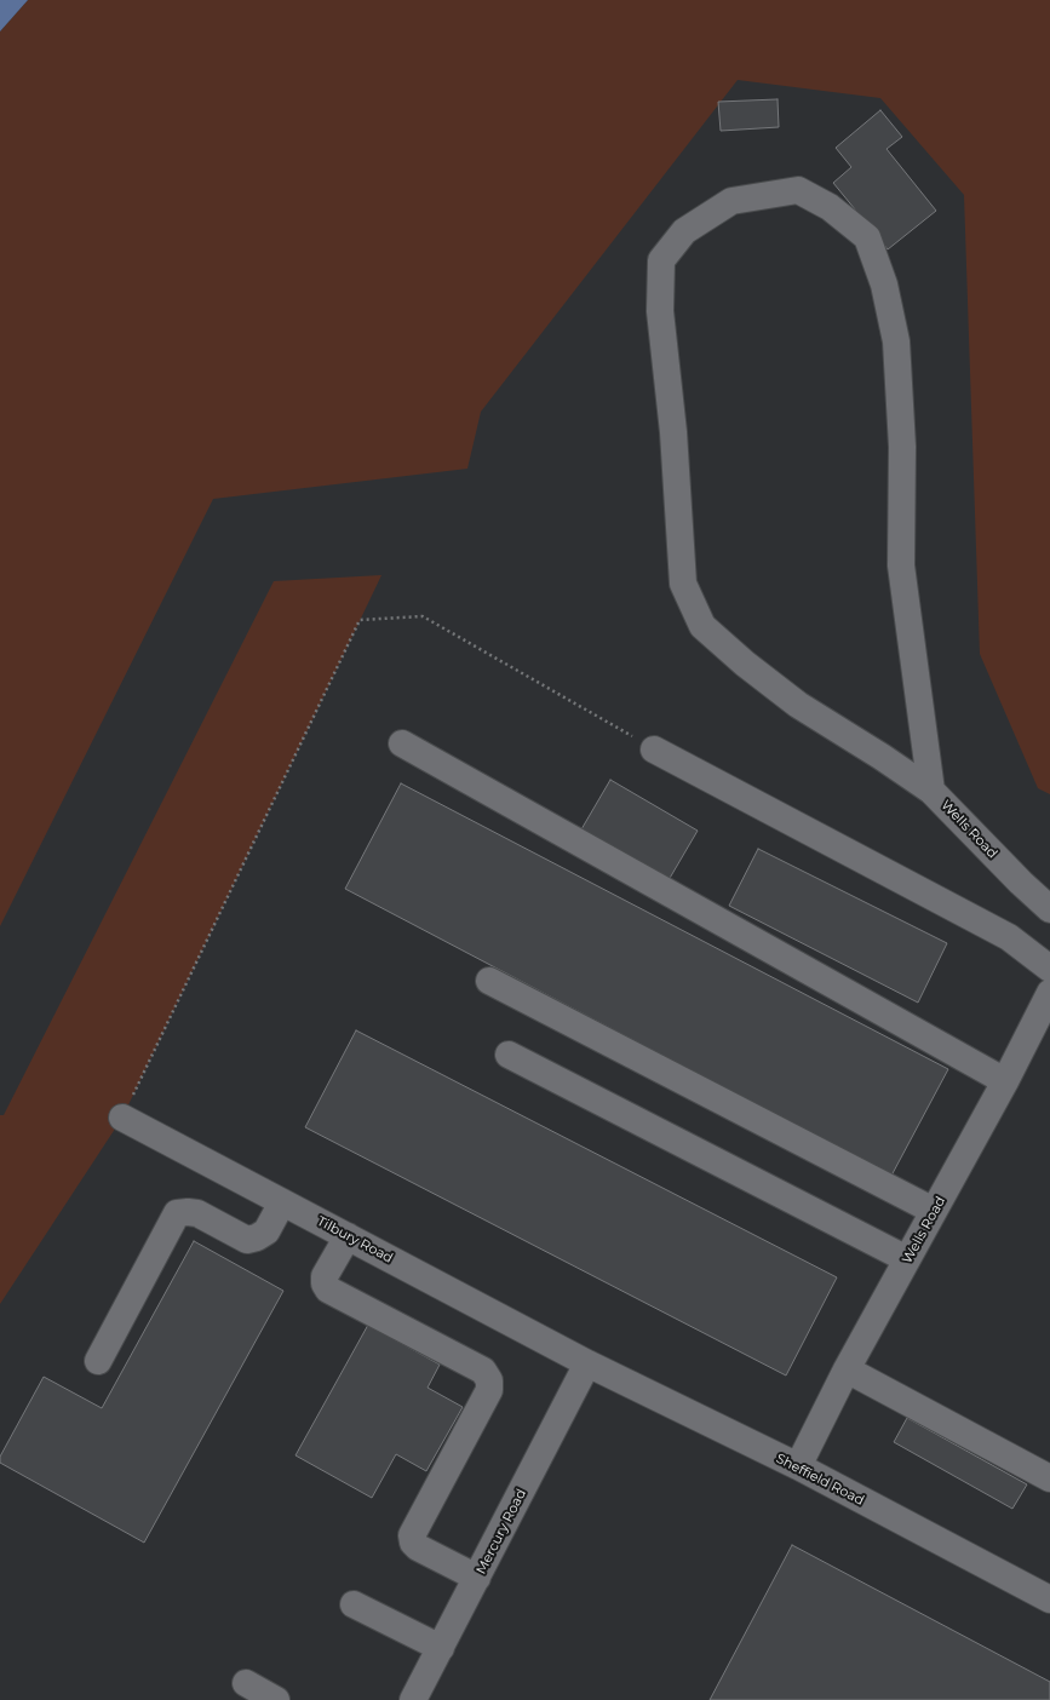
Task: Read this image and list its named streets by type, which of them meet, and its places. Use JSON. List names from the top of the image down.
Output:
{
  "streets": {
    "street": [
      "Wells Road",
      "Tilbury Road",
      "Sheffield Road",
      "Mercury Road"
    ]
  },
  "crossings": [
    ["Wells Road", "Sheffield Road"],
    ["Tilbury Road", "Sheffield Road"],
    ["Tilbury Road", "Mercury Road"],
    ["Sheffield Road", "Mercury Road"]
  ]
}
